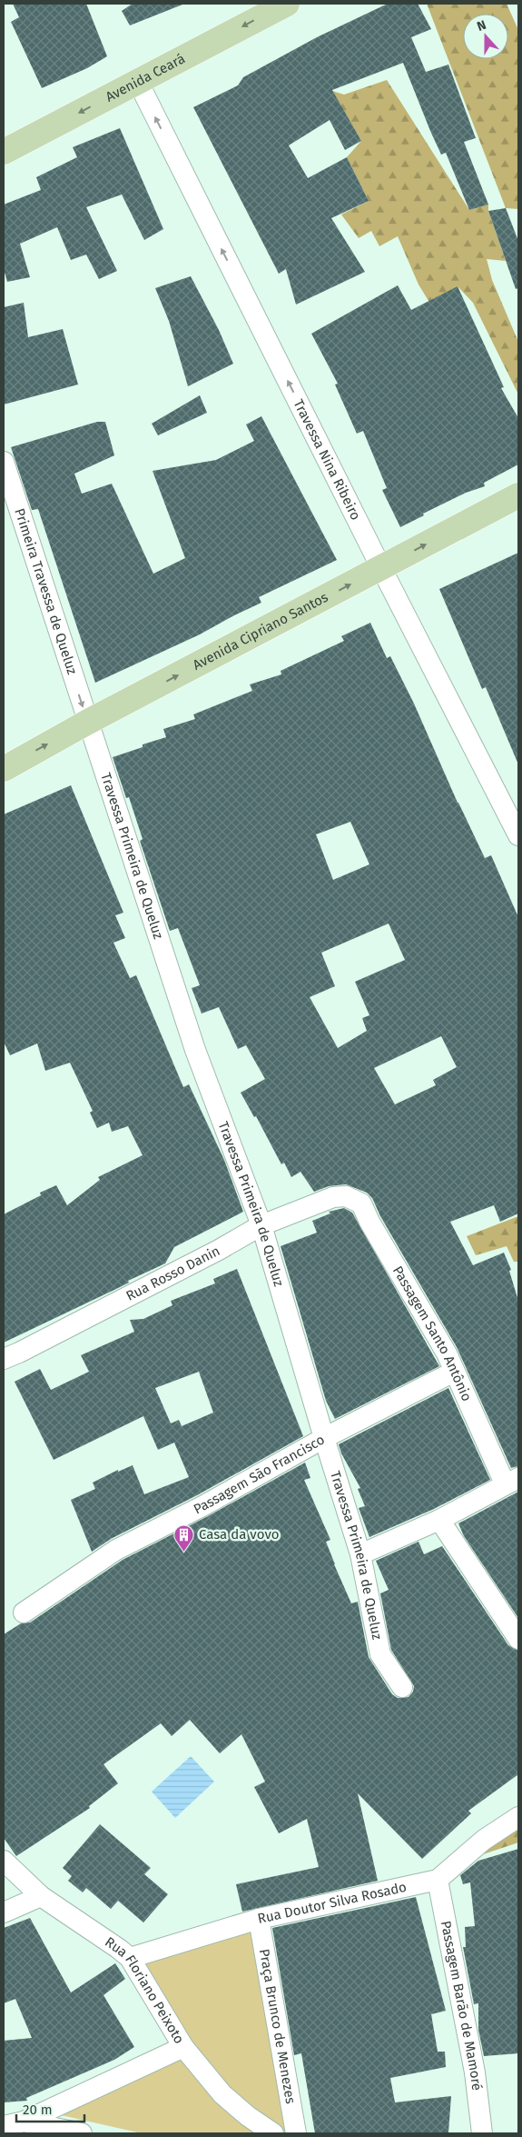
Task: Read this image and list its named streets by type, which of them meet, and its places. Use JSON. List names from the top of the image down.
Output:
{
  "streets": {
    "main road": ["Avenida Ceará", "Avenida Cipriano Santos"],
    "street": [
      "Travessa Nina Ribeiro",
      "Primeira Travessa de Queluz",
      "Travessa Primeira de Queluz",
      "Rua Rosso Danin",
      "Passagem Santo Antônio",
      "Passagem São Francisco",
      "Rua Doutor Silva Rosado",
      "Rua Floriano Peixoto",
      "Passagem Barão de Mamoré",
      "Praça Brunco de Menezes"
    ]
  },
  "crossings": [
    ["Avenida Ceará", "Travessa Nina Ribeiro"],
    ["Travessa Nina Ribeiro", "Avenida Cipriano Santos"],
    ["Primeira Travessa de Queluz", "Avenida Cipriano Santos"],
    ["Primeira Travessa de Queluz", "Travessa Primeira de Queluz"],
    ["Avenida Cipriano Santos", "Travessa Primeira de Queluz"],
    ["Travessa Primeira de Queluz", "Rua Rosso Danin"],
    ["Travessa Primeira de Queluz", "Passagem Santo Antônio"],
    ["Travessa Primeira de Queluz", "Passagem São Francisco"],
    ["Rua Rosso Danin", "Passagem Santo Antônio"],
    ["Passagem Santo Antônio", "Passagem São Francisco"],
    ["Rua Doutor Silva Rosado", "Rua Floriano Peixoto"],
    ["Rua Doutor Silva Rosado", "Passagem Barão de Mamoré"],
    ["Rua Doutor Silva Rosado", "Praça Brunco de Menezes"]
  ],
  "one_way": [
    "Avenida Ceará",
    "Travessa Nina Ribeiro",
    "Primeira Travessa de Queluz",
    "Avenida Cipriano Santos"
  ],
  "places": {
    "building": ["Casa da vovo"]
  },
  "scale_bar": "20 m",
  "north": "top"
}
